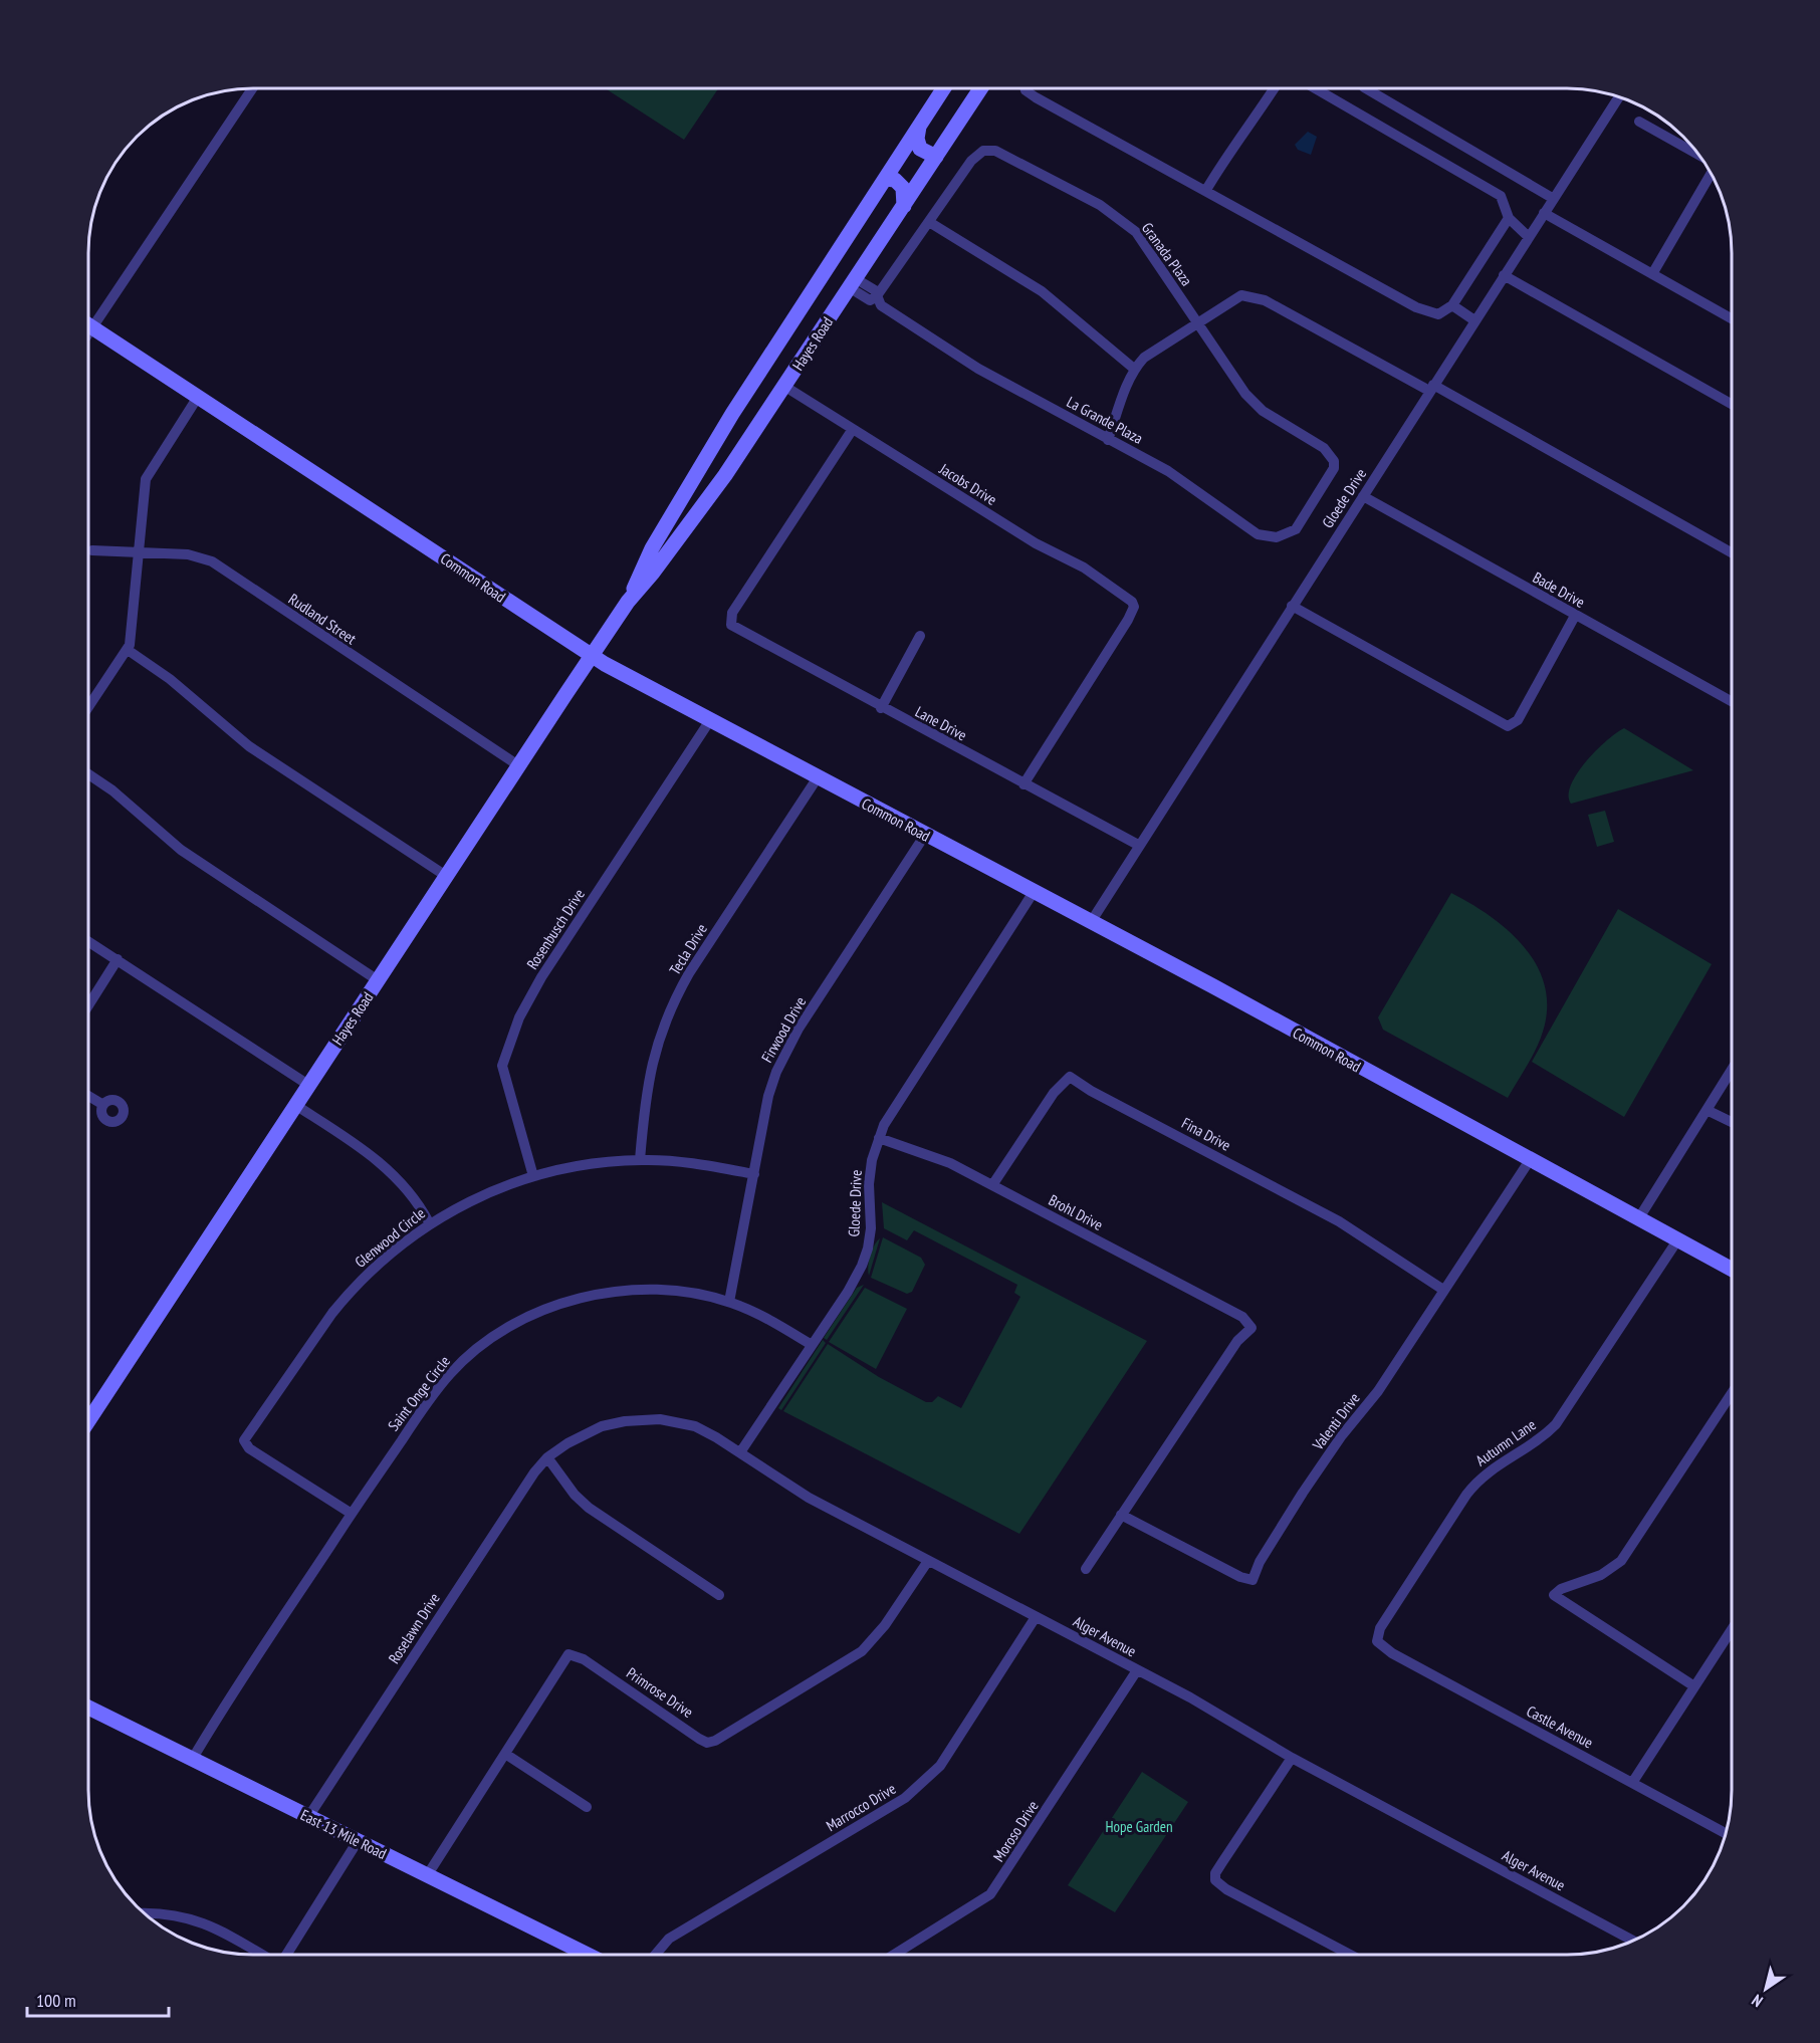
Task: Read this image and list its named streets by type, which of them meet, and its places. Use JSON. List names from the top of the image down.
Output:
{
  "streets": {
    "street": [
      "Granada Plaza",
      "Hayes Road",
      "La Grande Plaza",
      "Jacobs Drive",
      "Gloede Drive",
      "Common Road",
      "Bade Drive",
      "Rudland Street",
      "Lane Drive",
      "Rosenbusch Drive",
      "Tecla Drive",
      "Firwood Drive",
      "Fina Drive",
      "Brohl Drive",
      "Glenwood Circle",
      "Saint Onge Circle",
      "Valenti Drive",
      "Autumn Lane",
      "Roselawn Drive",
      "Alger Avenue",
      "Primrose Drive",
      "Castle Avenue",
      "Marrocco Drive",
      "Moroso Drive",
      "East 13 Mile Road"
    ]
  },
  "crossings": [
    ["Granada Plaza", "La Grande Plaza"],
    ["Hayes Road", "La Grande Plaza"],
    ["Hayes Road", "Jacobs Drive"],
    ["Hayes Road", "Common Road"],
    ["Hayes Road", "Rudland Street"],
    ["Jacobs Drive", "Lane Drive"],
    ["Gloede Drive", "Common Road"],
    ["Gloede Drive", "Bade Drive"],
    ["Gloede Drive", "Lane Drive"],
    ["Gloede Drive", "Brohl Drive"],
    ["Gloede Drive", "Saint Onge Circle"],
    ["Gloede Drive", "Alger Avenue"],
    ["Common Road", "Rosenbusch Drive"],
    ["Common Road", "Tecla Drive"],
    ["Common Road", "Firwood Drive"],
    ["Common Road", "Valenti Drive"],
    ["Common Road", "Autumn Lane"],
    ["Rosenbusch Drive", "Glenwood Circle"],
    ["Tecla Drive", "Glenwood Circle"],
    ["Firwood Drive", "Glenwood Circle"],
    ["Firwood Drive", "Saint Onge Circle"],
    ["Fina Drive", "Brohl Drive"],
    ["Fina Drive", "Valenti Drive"],
    ["Brohl Drive", "Valenti Drive"],
    ["Glenwood Circle", "Saint Onge Circle"],
    ["Saint Onge Circle", "East 13 Mile Road"],
    ["Autumn Lane", "Castle Avenue"],
    ["Roselawn Drive", "Alger Avenue"],
    ["Roselawn Drive", "East 13 Mile Road"],
    ["Alger Avenue", "Primrose Drive"],
    ["Alger Avenue", "Marrocco Drive"],
    ["Alger Avenue", "Moroso Drive"],
    ["Primrose Drive", "East 13 Mile Road"]
  ],
  "parks": ["Hope Garden"],
  "scale_bar": "100 m",
  "north": "bottom left"
}
